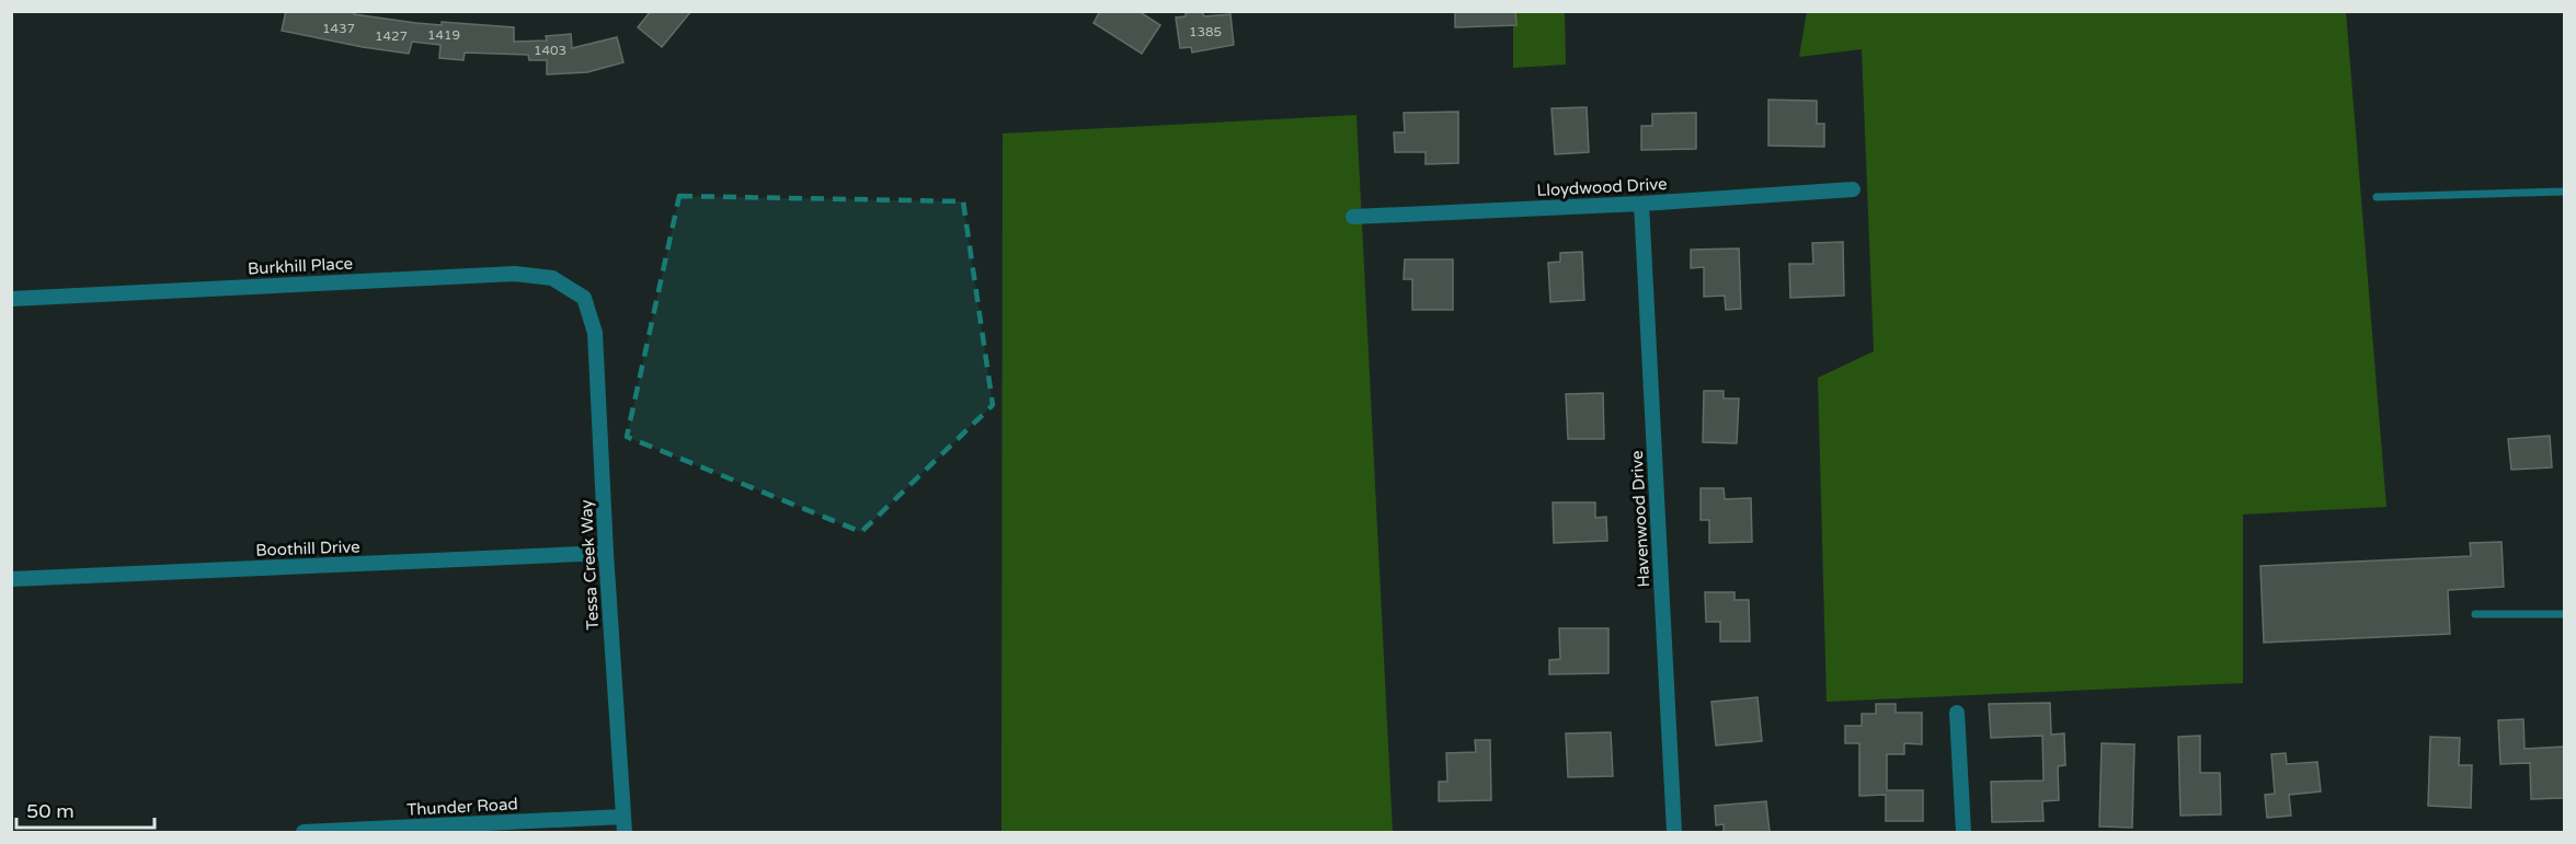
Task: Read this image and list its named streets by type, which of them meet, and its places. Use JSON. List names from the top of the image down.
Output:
{
  "streets": {
    "street": [
      "Lloydwood Drive",
      "Burkhill Place",
      "Havenwood Drive",
      "Boothill Drive",
      "Tessa Creek Way",
      "Thunder Road"
    ]
  },
  "crossings": [
    ["Lloydwood Drive", "Havenwood Drive"],
    ["Burkhill Place", "Tessa Creek Way"],
    ["Boothill Drive", "Tessa Creek Way"],
    ["Tessa Creek Way", "Thunder Road"]
  ],
  "house_numbers": [
    "1437",
    "1385",
    "1419",
    "1427",
    "1403"
  ],
  "scale_bar": "50 m"
}
